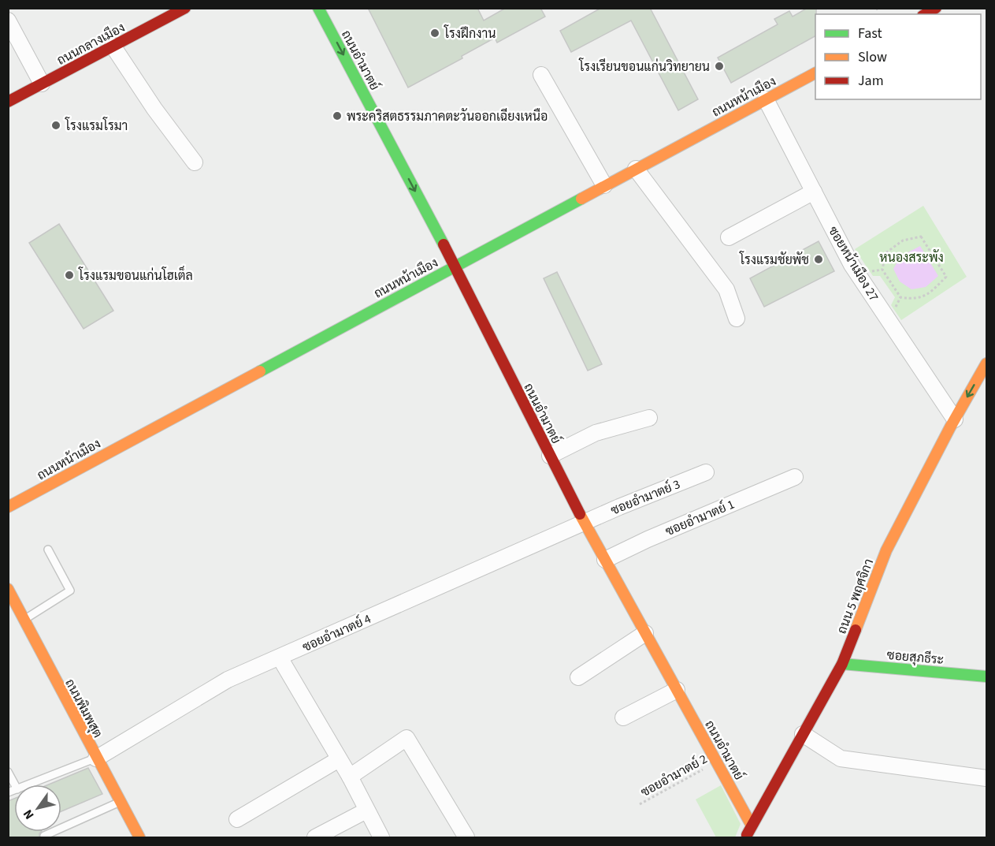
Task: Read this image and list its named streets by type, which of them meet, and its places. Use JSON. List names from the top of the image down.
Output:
{
  "streets": {
    "street": [
      "ถนนกลางเมือง",
      "ถนนอำมาตย์",
      "ถนนหน้าเมือง",
      "ซอยหน้าเมือง 27",
      "ซอยอำมาตย์ 3",
      "ซอยอำมาตย์ 1",
      "ถนน 5 พฤศจิกา",
      "ซอยอำมาตย์ 4",
      "ซอยสุภธีระ",
      "ถนนพิมพสุต"
    ],
    "path": ["ซอยอำมาตย์ 2"]
  },
  "crossings": [
    ["ถนนอำมาตย์", "ถนนหน้าเมือง"],
    ["ถนนอำมาตย์", "ซอยอำมาตย์ 3"],
    ["ถนนอำมาตย์", "ซอยอำมาตย์ 1"],
    ["ถนนอำมาตย์", "ถนน 5 พฤศจิกา"],
    ["ถนนอำมาตย์", "ซอยอำมาตย์ 4"],
    ["ถนนอำมาตย์", "ซอยอำมาตย์ 2"],
    ["ถนนหน้าเมือง", "ซอยหน้าเมือง 27"],
    ["ซอยหน้าเมือง 27", "ถนน 5 พฤศจิกา"],
    ["ซอยอำมาตย์ 3", "ซอยอำมาตย์ 4"],
    ["ถนน 5 พฤศจิกา", "ซอยสุภธีระ"],
    ["ซอยอำมาตย์ 4", "ถนนพิมพสุต"]
  ],
  "parks": ["หนองสระพัง"],
  "places": [
    "โรงฝึกงาน",
    "โรงเรียนขอนแก่นวิทยายน",
    "พระคริสตธรรมภาคตะวันออกเฉียงเหนือ",
    "โรงแรมโรมา",
    "โรงแรมชัยพัช",
    "โรงแรมขอนแก่นโฮเต็ล"
  ],
  "legend": ["Fast", "Slow", "Jam"],
  "north": "bottom left"
}
